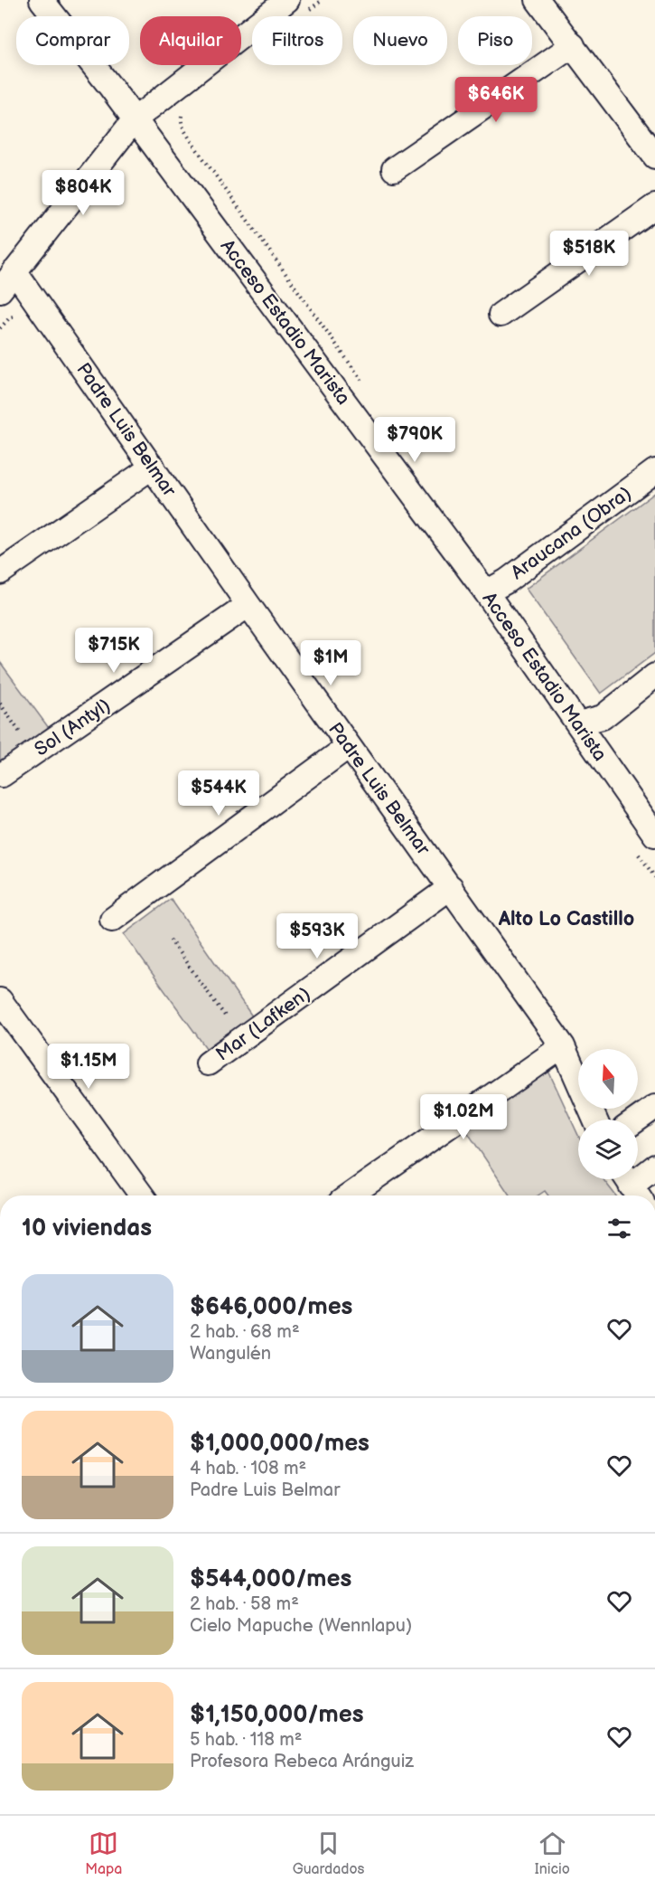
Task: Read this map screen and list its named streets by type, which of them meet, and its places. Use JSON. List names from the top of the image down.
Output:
{
  "streets": {
    "street": [
      "Acceso Estadio Marista",
      "Padre Luis Belmar",
      "Araucana (Obra)",
      "Sol (Antyl)",
      "Mar (Lafken)"
    ]
  },
  "crossings": [
    ["Acceso Estadio Marista", "Araucana (Obra)"],
    ["Padre Luis Belmar", "Sol (Antyl)"],
    ["Padre Luis Belmar", "Mar (Lafken)"]
  ],
  "districts": ["Alto Lo Castillo"],
  "north": "top",
  "page": {
    "chip": [
      "Comprar",
      "Alquilar",
      "Filtros",
      "Nuevo",
      "Piso"
    ],
    "price": [
      "$646K",
      "$804K",
      "$518K",
      "$790K",
      "$715K",
      "$1M",
      "$544K",
      "$593K",
      "$1.15M",
      "$1.02M"
    ],
    "heading": "10 viviendas",
    "list": [
      {
        "name": "$646,000/mes",
        "note": "2 hab. · 68 m² · Wangulén"
      },
      {
        "name": "$1,000,000/mes",
        "note": "4 hab. · 108 m² · Padre Luis Belmar"
      },
      {
        "name": "$544,000/mes",
        "note": "2 hab. · 58 m² · Cielo Mapuche (Wennlapu)"
      },
      {
        "name": "$1,150,000/mes",
        "note": "5 hab. · 118 m² · Profesora Rebeca Aránguiz"
      }
    ],
    "tabs": ["Mapa", "Guardados", "Inicio"]
  }
}
